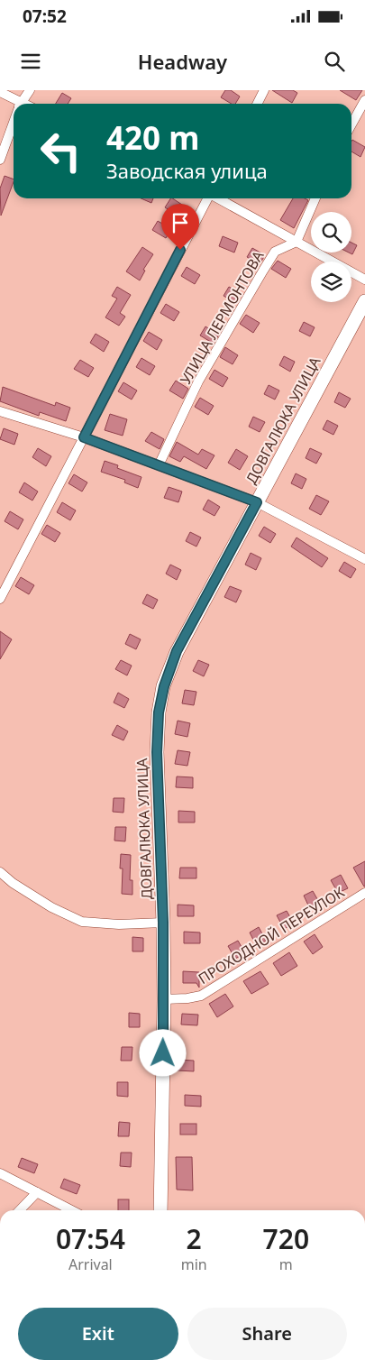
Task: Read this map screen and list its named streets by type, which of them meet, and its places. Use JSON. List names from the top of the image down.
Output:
{
  "streets": {
    "street": ["УЛИЦА ЛЕРМОНТОВА", "ДОВГАЛЮКА УЛИЦА", "ПРОХОДНОЙ ПЕРЕУЛОК"]
  },
  "crossings": [
    ["ДОВГАЛЮКА УЛИЦА", "ПРОХОДНОЙ ПЕРЕУЛОК"]
  ],
  "page": {
    "status": "07:52",
    "header": "Headway",
    "turn": ["420 m", "Заводская улица"],
    "eta": [
      "07:54",
      "Arrival",
      "2",
      "min",
      "720",
      "m"
    ],
    "buttons": ["Exit", "Share"]
  }
}
